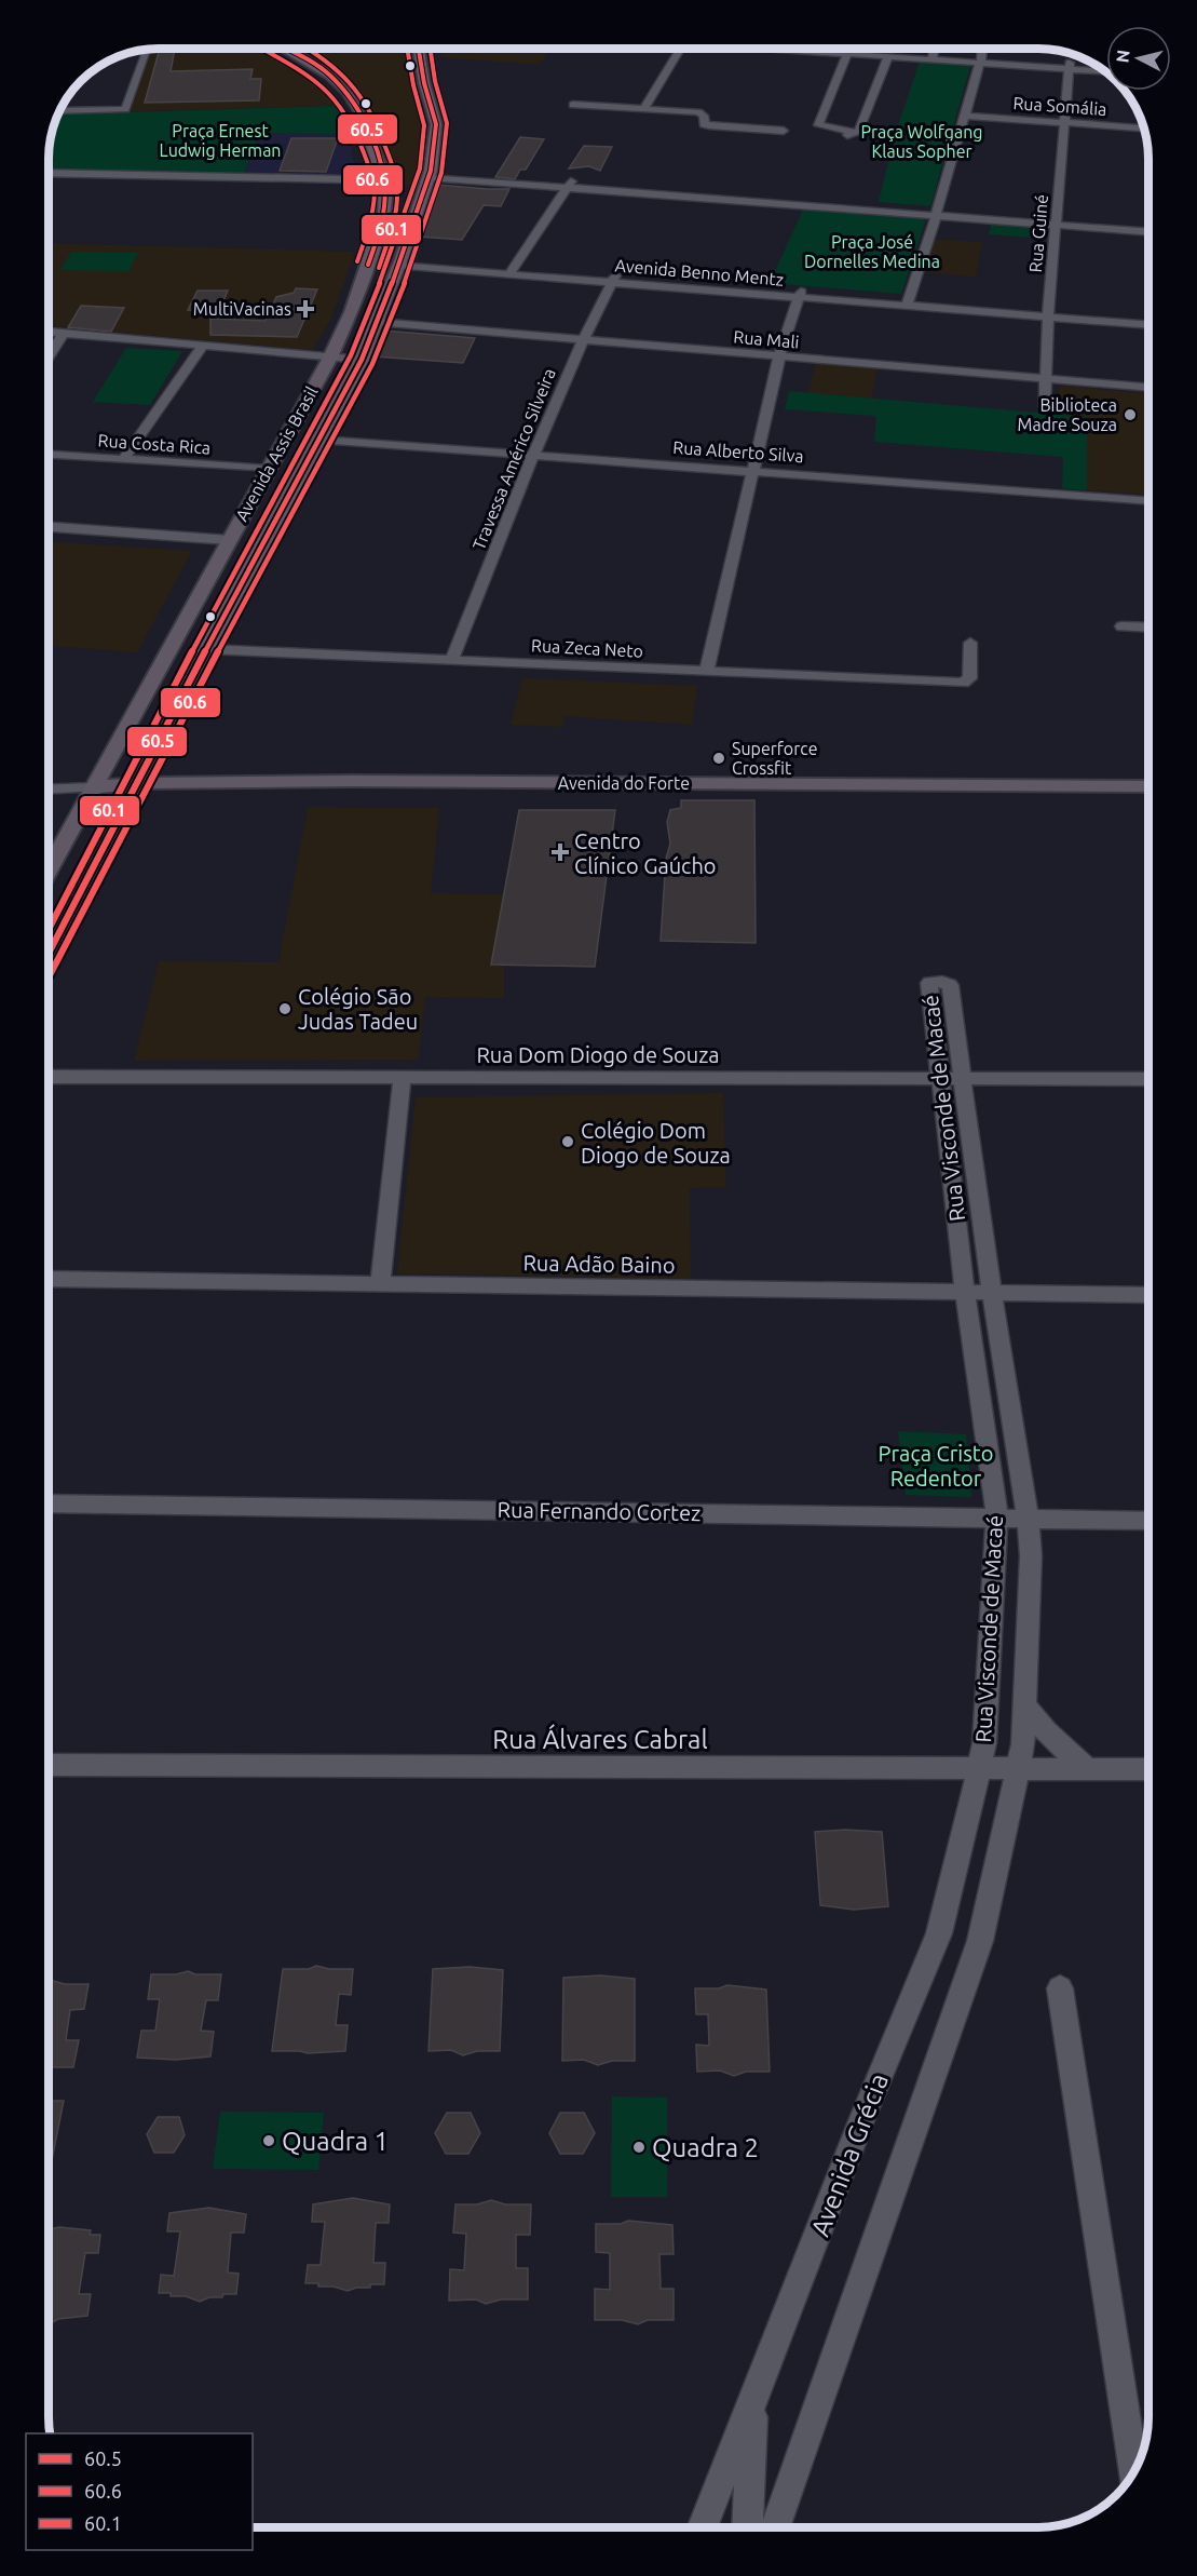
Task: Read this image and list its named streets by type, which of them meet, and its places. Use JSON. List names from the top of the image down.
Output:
{
  "streets": {
    "main road": ["Avenida Assis Brasil", "Avenida do Forte"],
    "street": [
      "Rua Somália",
      "Rua Guiné",
      "Avenida Benno Mentz",
      "Rua Mali",
      "Rua Costa Rica",
      "Rua Alberto Silva",
      "Travessa Américo Silveira",
      "Rua Zeca Neto",
      "Rua Dom Diogo de Souza",
      "Rua Visconde de Macaé",
      "Rua Adão Baino",
      "Rua Fernando Cortez",
      "Rua Álvares Cabral",
      "Avenida Grécia"
    ]
  },
  "crossings": [
    ["Rua Somália", "Rua Guiné"],
    ["Rua Guiné", "Avenida Benno Mentz"],
    ["Rua Guiné", "Rua Mali"],
    ["Avenida Benno Mentz", "Avenida Assis Brasil"],
    ["Avenida Benno Mentz", "Travessa Américo Silveira"],
    ["Rua Mali", "Avenida Assis Brasil"],
    ["Rua Mali", "Travessa Américo Silveira"],
    ["Rua Costa Rica", "Avenida Assis Brasil"],
    ["Rua Alberto Silva", "Avenida Assis Brasil"],
    ["Rua Alberto Silva", "Travessa Américo Silveira"],
    ["Avenida Assis Brasil", "Rua Zeca Neto"],
    ["Avenida Assis Brasil", "Avenida do Forte"],
    ["Travessa Américo Silveira", "Rua Zeca Neto"],
    ["Rua Dom Diogo de Souza", "Rua Visconde de Macaé"],
    ["Rua Visconde de Macaé", "Rua Adão Baino"],
    ["Rua Visconde de Macaé", "Rua Fernando Cortez"],
    ["Rua Visconde de Macaé", "Rua Álvares Cabral"],
    ["Rua Visconde de Macaé", "Avenida Grécia"],
    ["Rua Álvares Cabral", "Avenida Grécia"]
  ],
  "parks": [
    "Praça Ernest Ludwig Herman",
    "Praça Wolfgang Klaus Sopher",
    "Praça José Dornelles Medina",
    "Praça Cristo Redentor"
  ],
  "places": {
    "health": ["MultiVacinas", "Centro Clínico Gaúcho"],
    "other": [
      "Biblioteca Madre Souza",
      "Superforce Crossfit",
      "Colégio São Judas Tadeu",
      "Colégio Dom Diogo de Souza",
      "Quadra 1",
      "Quadra 2"
    ]
  },
  "lines": ["transit line 60.5", "transit line 60.6", "transit line 60.1"],
  "legend": ["60.5", "60.6", "60.1"],
  "north": "left"
}
